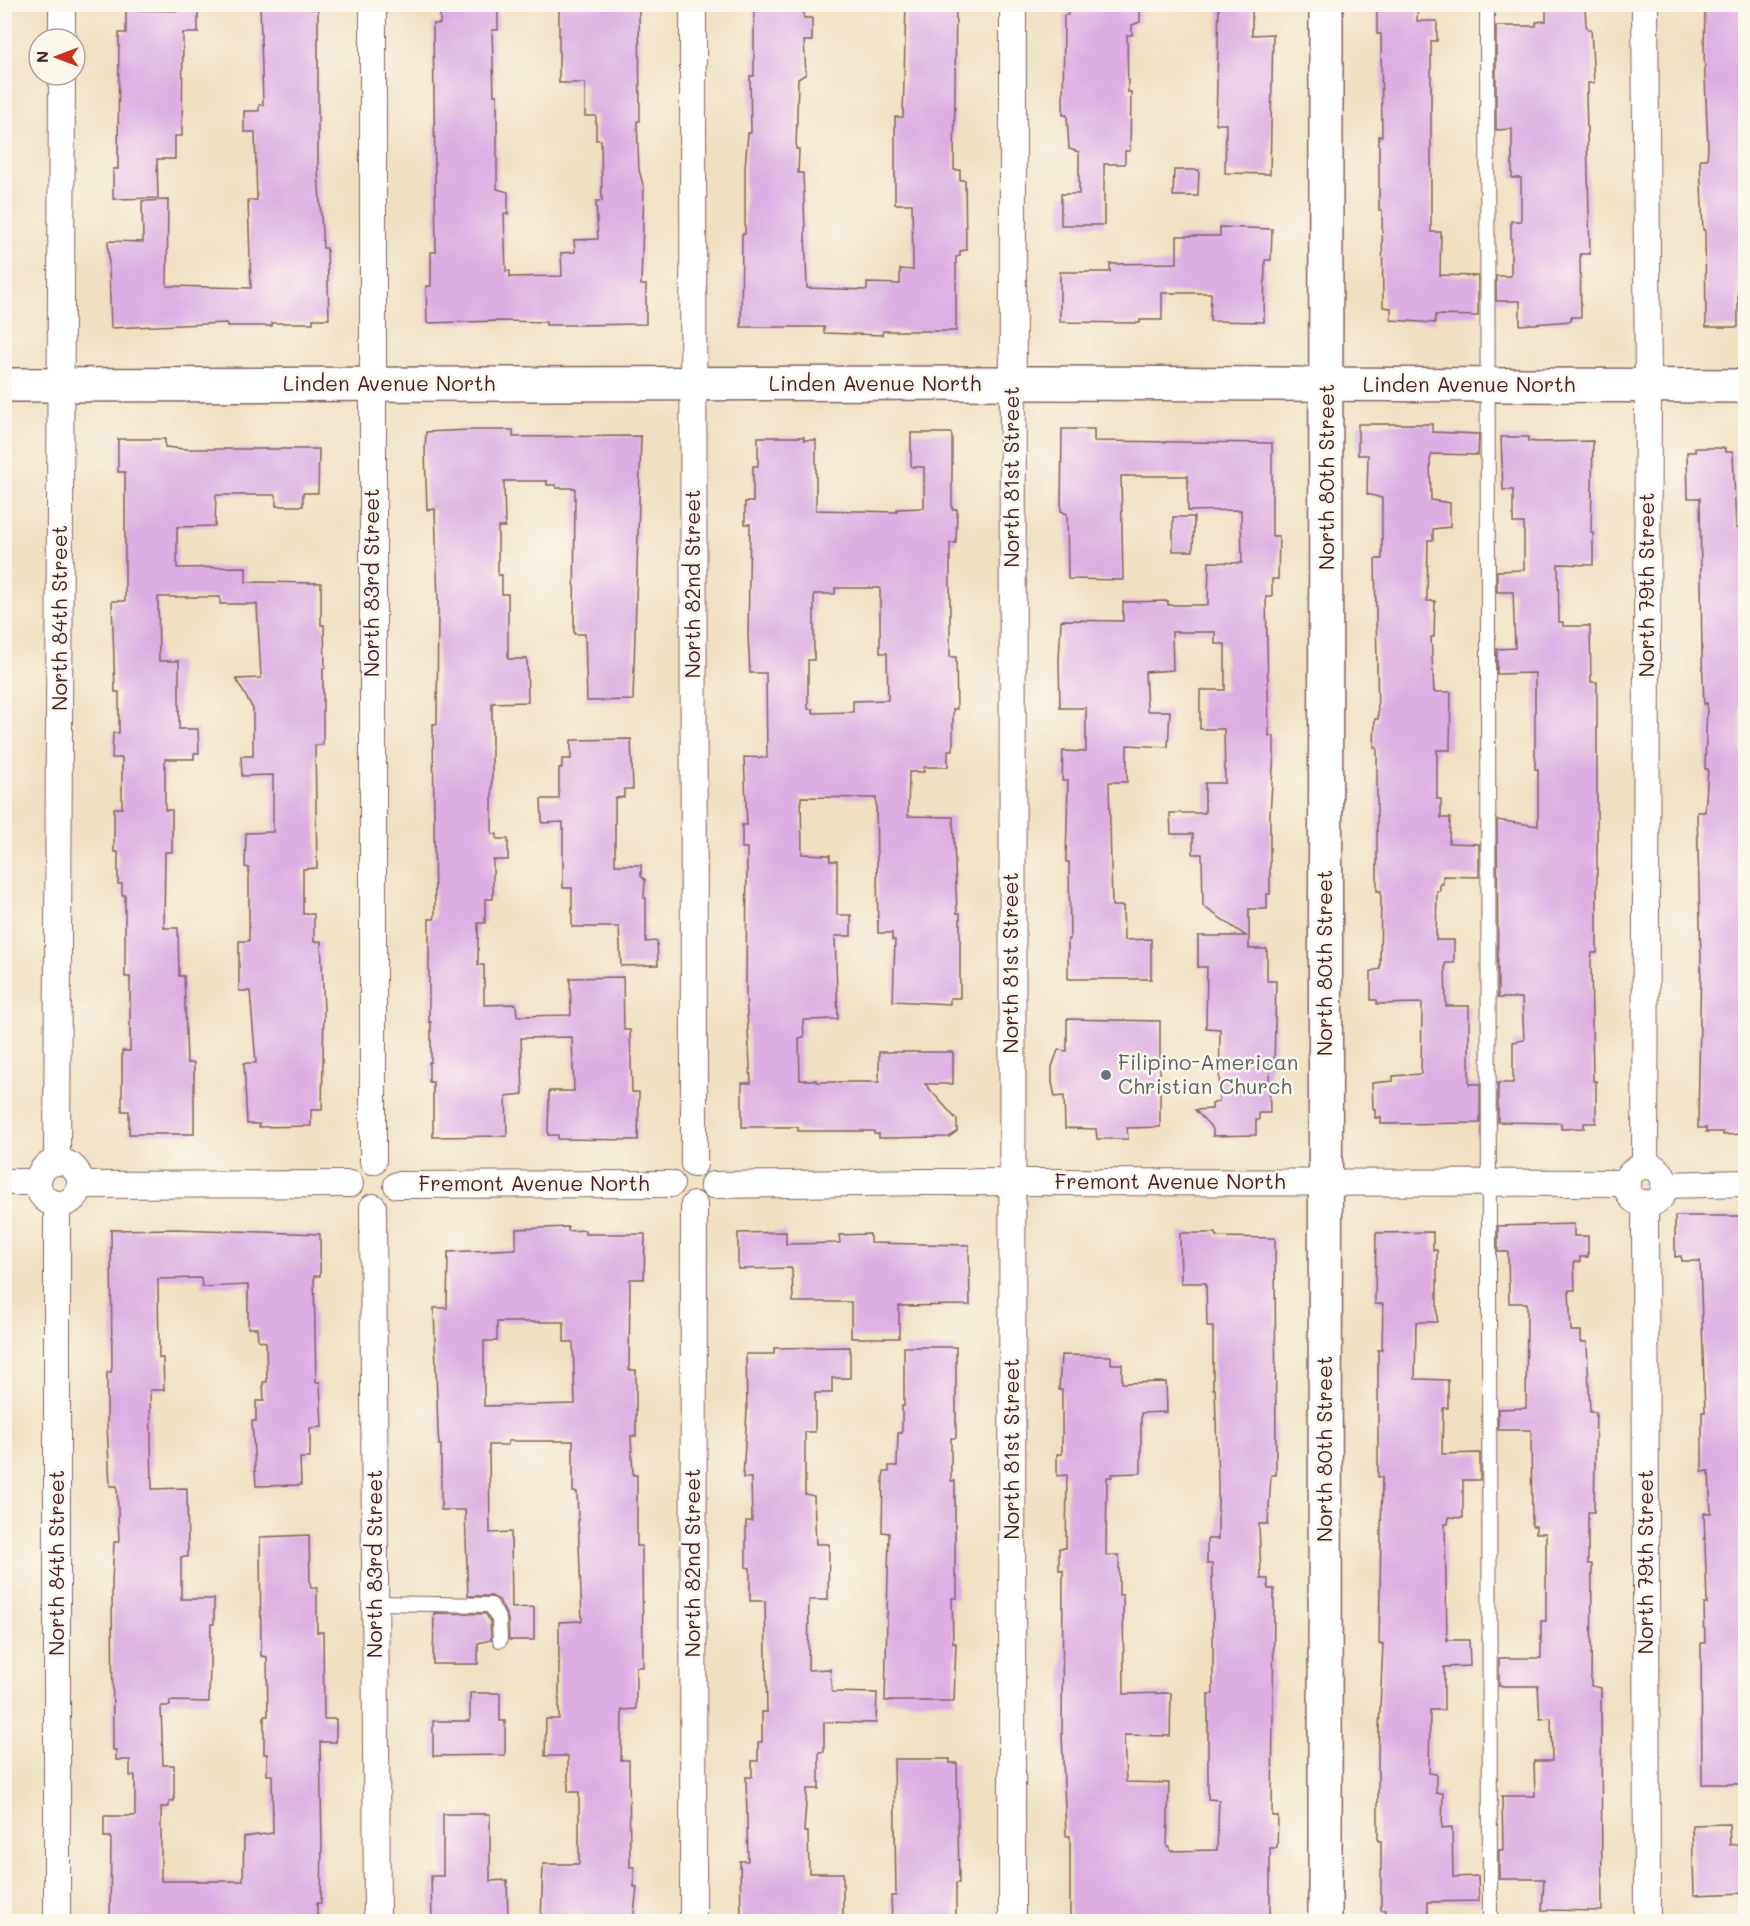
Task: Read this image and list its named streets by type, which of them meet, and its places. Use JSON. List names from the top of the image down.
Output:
{
  "streets": {
    "street": [
      "Linden Avenue North",
      "North 81st Street",
      "North 80th Street",
      "North 83rd Street",
      "North 82nd Street",
      "North 79th Street",
      "North 84th Street",
      "Fremont Avenue North"
    ]
  },
  "crossings": [
    ["Linden Avenue North", "North 81st Street"],
    ["Linden Avenue North", "North 80th Street"],
    ["Linden Avenue North", "North 83rd Street"],
    ["Linden Avenue North", "North 82nd Street"],
    ["Linden Avenue North", "North 79th Street"],
    ["Linden Avenue North", "North 84th Street"],
    ["North 81st Street", "Fremont Avenue North"],
    ["North 80th Street", "Fremont Avenue North"],
    ["North 83rd Street", "Fremont Avenue North"],
    ["North 82nd Street", "Fremont Avenue North"],
    ["North 79th Street", "Fremont Avenue North"]
  ],
  "places": ["Filipino-American Christian Church"],
  "north": "left"
}
